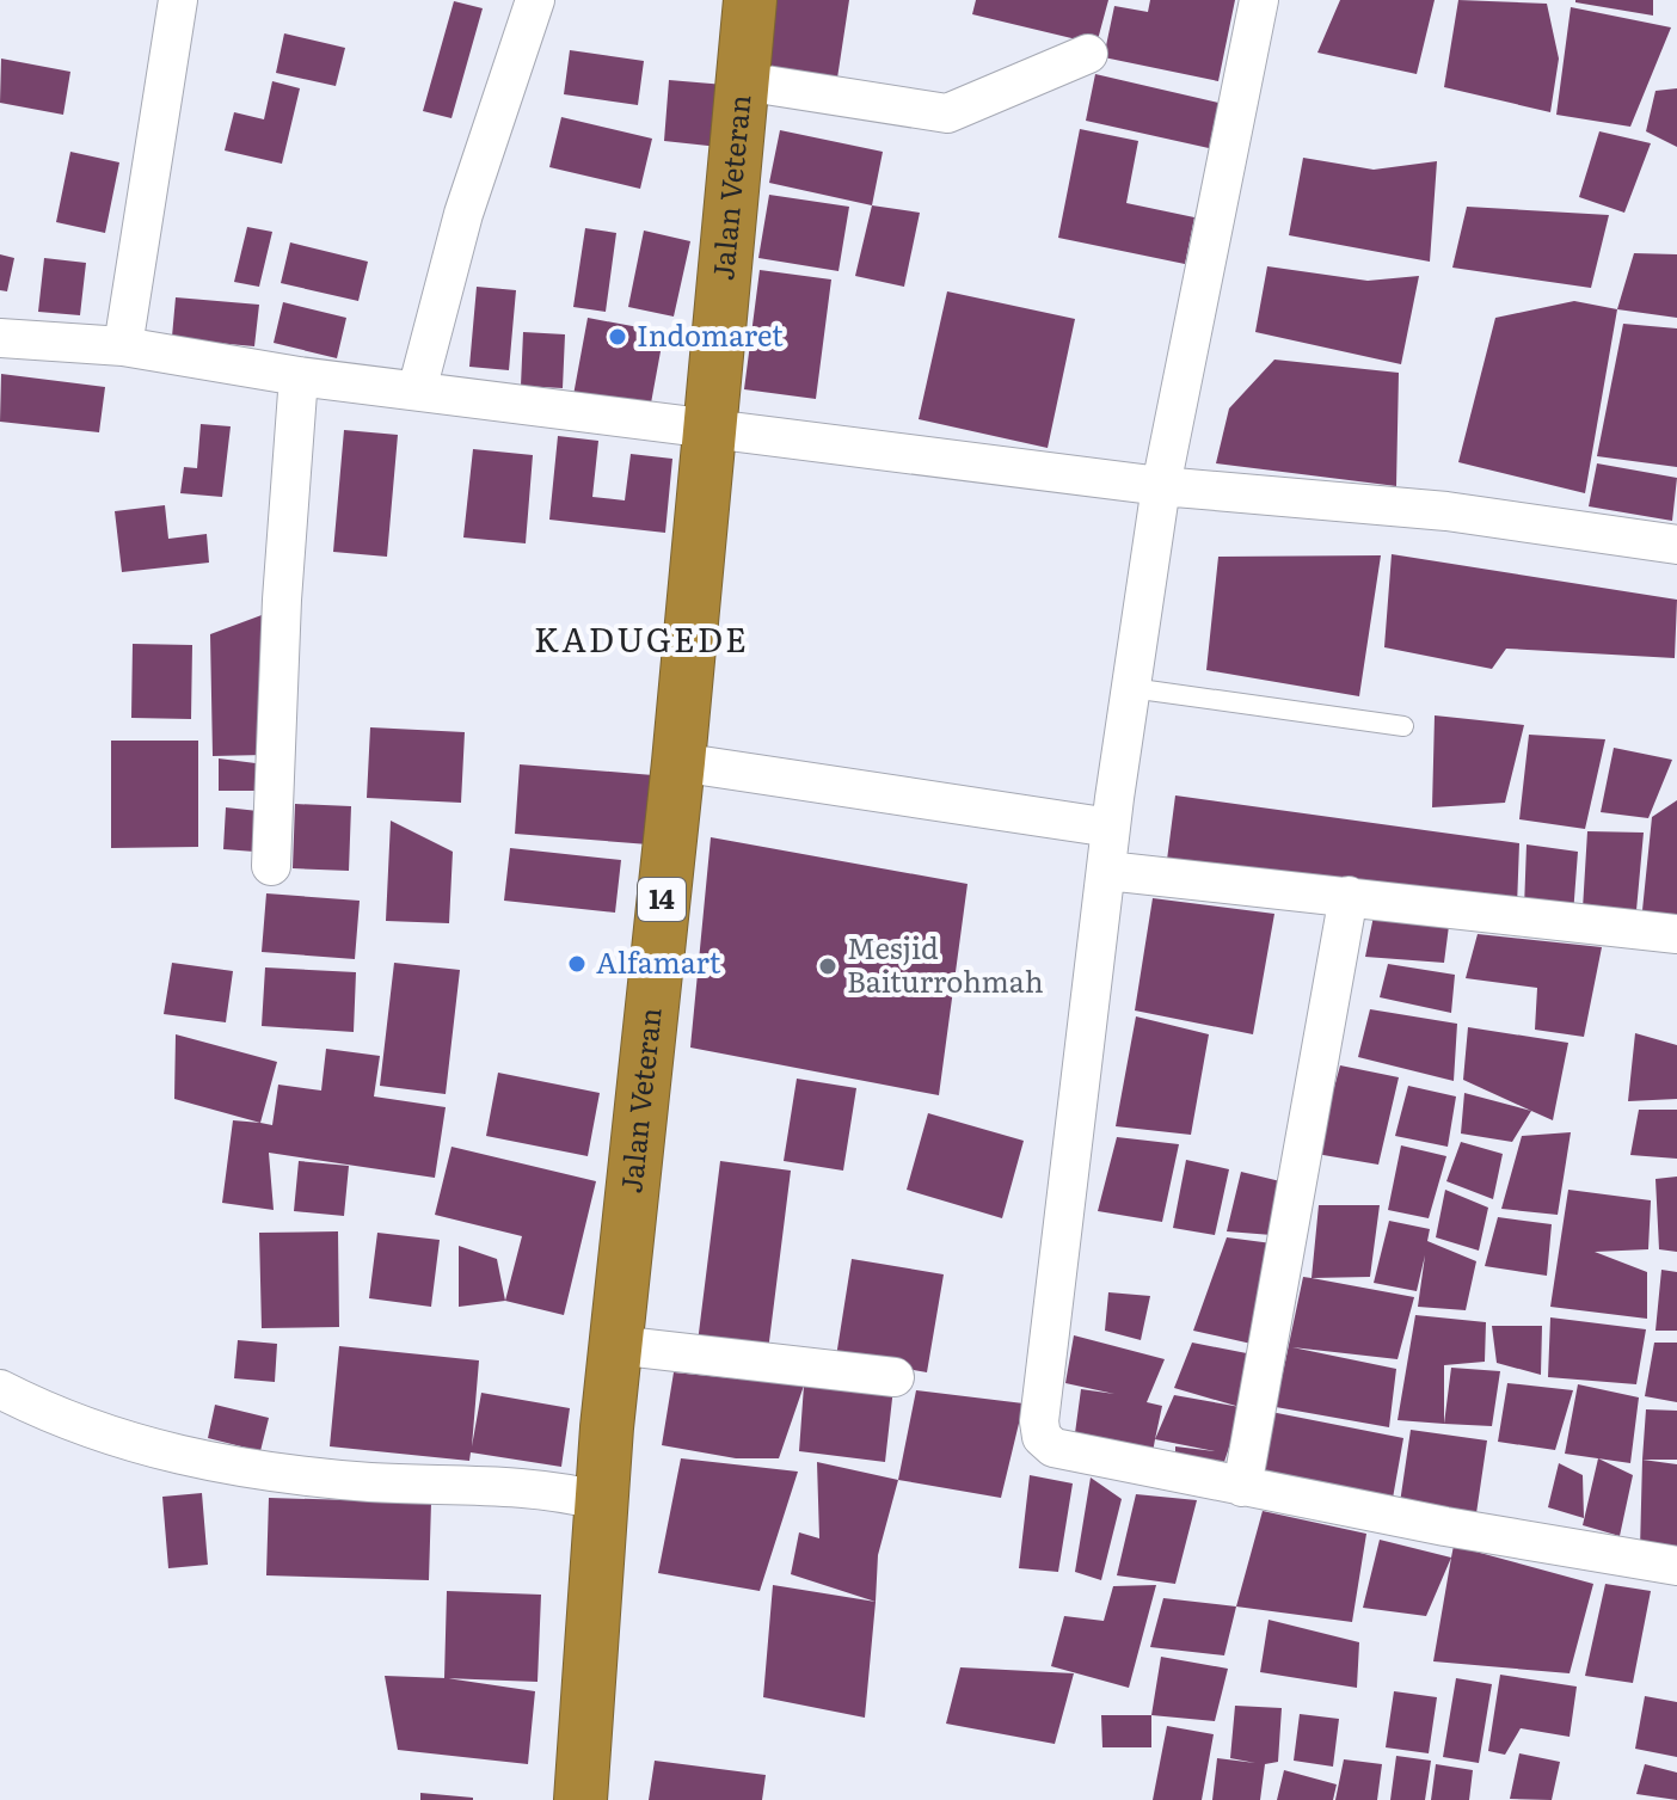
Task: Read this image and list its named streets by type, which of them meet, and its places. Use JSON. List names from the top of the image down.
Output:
{
  "streets": {
    "highway": ["Jalan Veteran", "14"]
  },
  "districts": ["KADUGEDE"],
  "places": ["Indomaret", "Alfamart", "Mesjid Baiturrohmah"]
}
